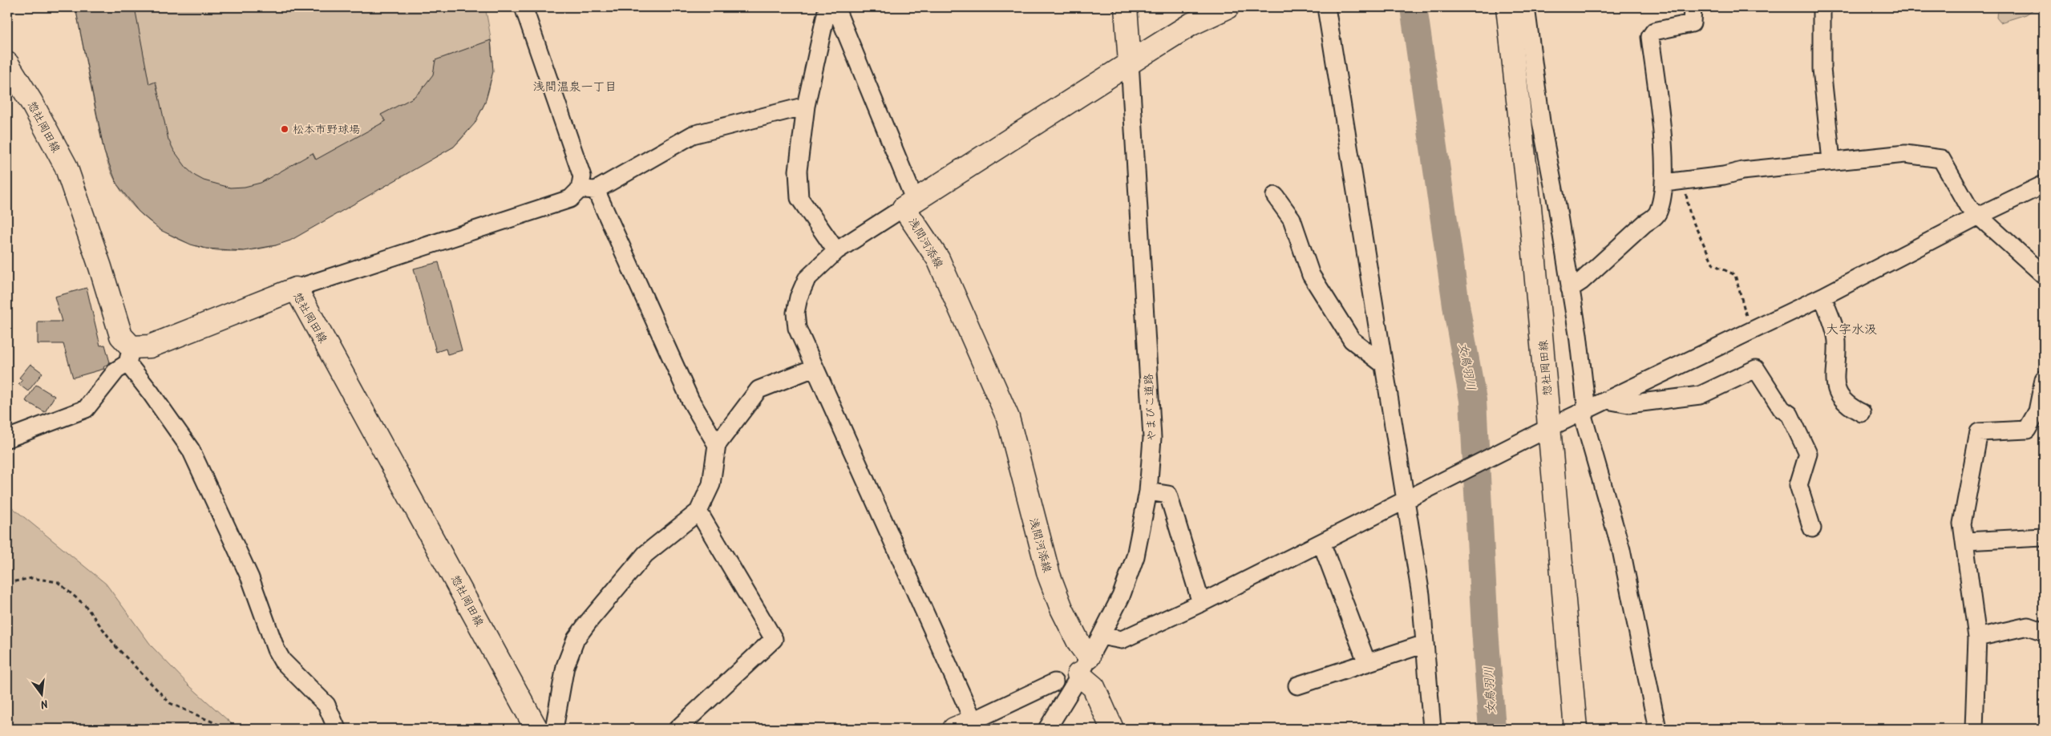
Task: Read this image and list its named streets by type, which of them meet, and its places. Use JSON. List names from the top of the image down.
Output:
{
  "streets": {
    "main road": ["惣社岡田線", "浅間河添線"],
    "street": ["やまびこ道路"]
  },
  "crossings": [
    ["浅間河添線", "やまびこ道路"]
  ],
  "districts": ["浅間温泉一丁目", "大字水汲"],
  "water": ["女鳥羽川"],
  "places": ["松本市野球場"],
  "north": "bottom"
}
